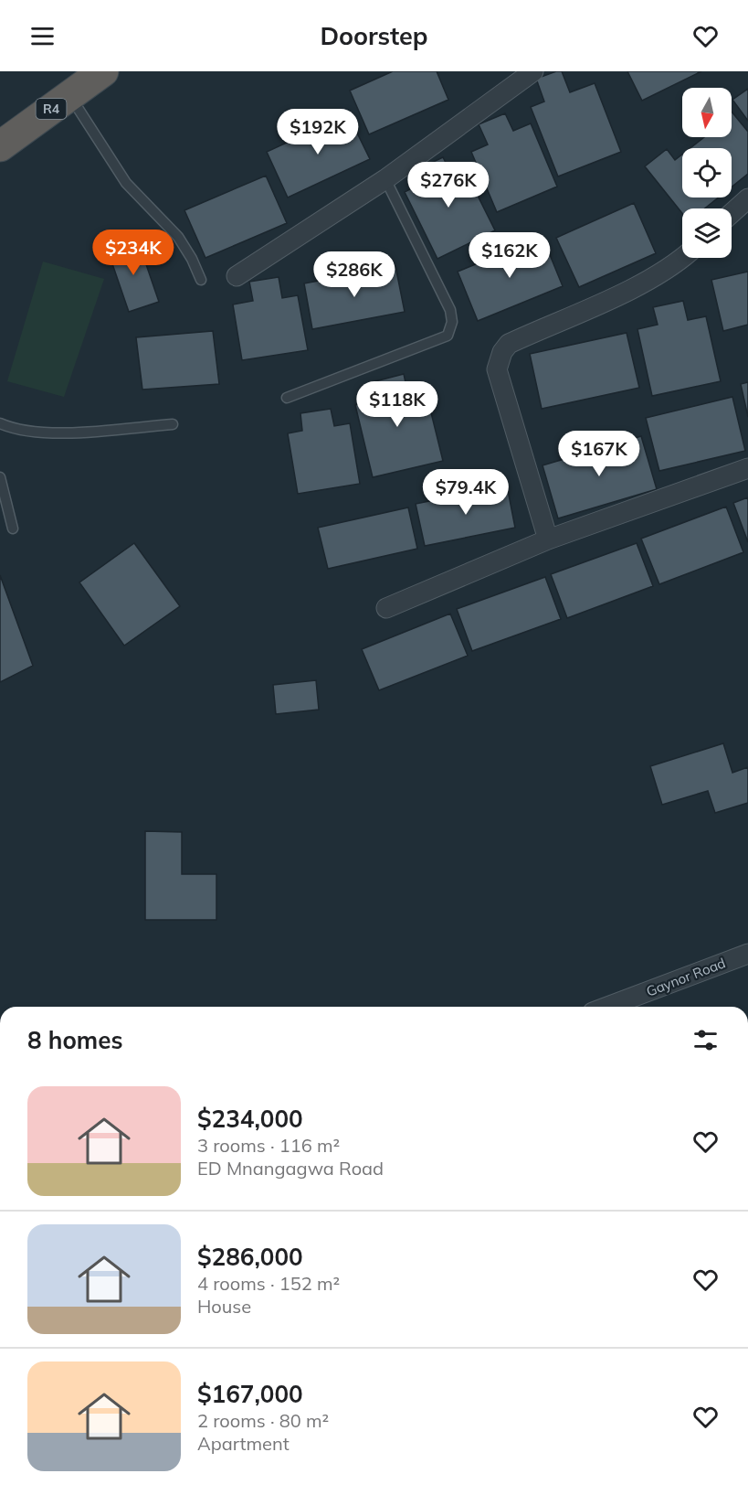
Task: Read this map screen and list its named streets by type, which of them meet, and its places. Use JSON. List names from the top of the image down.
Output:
{
  "streets": {
    "highway": ["R4"],
    "street": ["Gaynor Road"]
  },
  "north": "bottom",
  "page": {
    "header": "Doorstep",
    "price": [
      "$192K",
      "$276K",
      "$234K",
      "$162K",
      "$286K",
      "$118K",
      "$167K",
      "$79.4K"
    ],
    "heading": "8 homes",
    "list": [
      {
        "name": "$234,000",
        "note": "3 rooms · 116 m² · ED Mnangagwa Road"
      },
      {
        "name": "$286,000",
        "note": "4 rooms · 152 m² · House"
      },
      {
        "name": "$167,000",
        "note": "2 rooms · 80 m² · Apartment"
      }
    ]
  }
}
